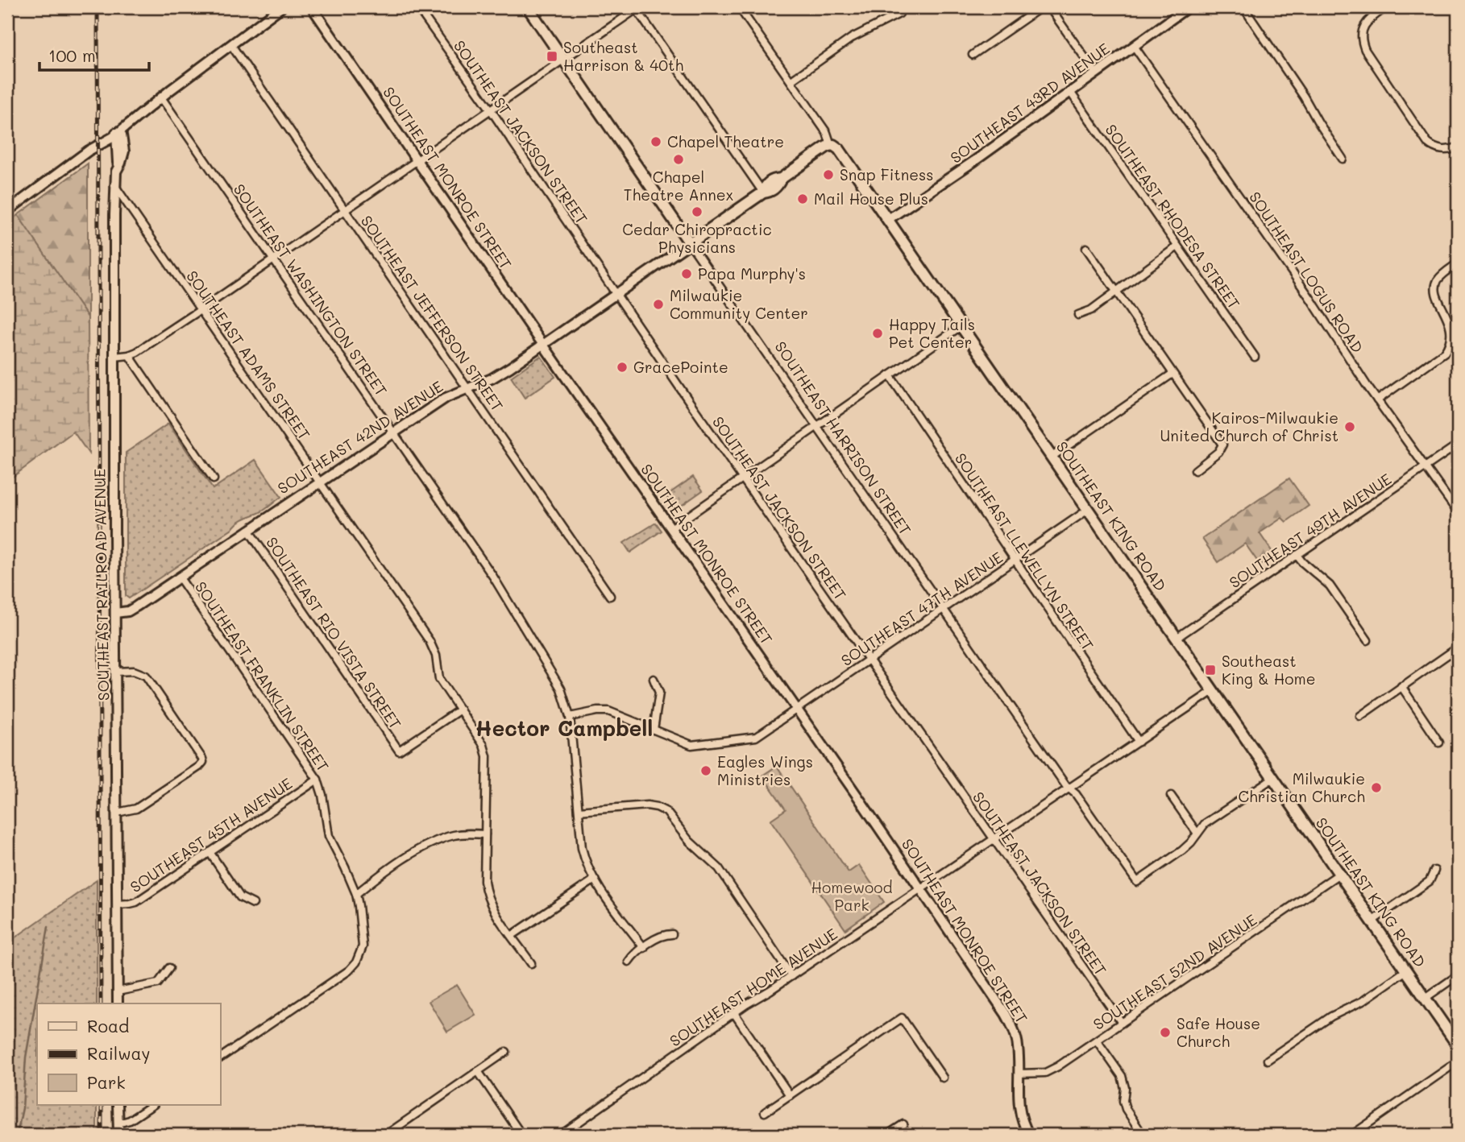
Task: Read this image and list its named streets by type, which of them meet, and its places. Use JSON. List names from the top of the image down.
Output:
{
  "streets": {
    "main road": ["SOUTHEAST 42ND AVENUE", "SOUTHEAST HARRISON STREET", "SOUTHEAST KING ROAD"],
    "street": [
      "SOUTHEAST 43RD AVENUE",
      "SOUTHEAST JACKSON STREET",
      "SOUTHEAST MONROE STREET",
      "SOUTHEAST RHODESA STREET",
      "SOUTHEAST LOGUS ROAD",
      "SOUTHEAST WASHINGTON STREET",
      "SOUTHEAST JEFFERSON STREET",
      "SOUTHEAST ADAMS STREET",
      "SOUTHEAST 49TH AVENUE",
      "SOUTHEAST LLEWELLYN STREET",
      "SOUTHEAST RAILROAD AVENUE",
      "SOUTHEAST 47TH AVENUE",
      "SOUTHEAST RIO VISTA STREET",
      "SOUTHEAST FRANKLIN STREET",
      "SOUTHEAST 45TH AVENUE",
      "SOUTHEAST 52ND AVENUE",
      "SOUTHEAST HOME AVENUE"
    ]
  },
  "crossings": [
    ["SOUTHEAST 43RD AVENUE", "SOUTHEAST RHODESA STREET"],
    ["SOUTHEAST 43RD AVENUE", "SOUTHEAST LOGUS ROAD"],
    ["SOUTHEAST 43RD AVENUE", "SOUTHEAST KING ROAD"],
    ["SOUTHEAST JACKSON STREET", "SOUTHEAST 42ND AVENUE"],
    ["SOUTHEAST JACKSON STREET", "SOUTHEAST 47TH AVENUE"],
    ["SOUTHEAST JACKSON STREET", "SOUTHEAST 52ND AVENUE"],
    ["SOUTHEAST JACKSON STREET", "SOUTHEAST HOME AVENUE"],
    ["SOUTHEAST MONROE STREET", "SOUTHEAST 42ND AVENUE"],
    ["SOUTHEAST MONROE STREET", "SOUTHEAST 47TH AVENUE"],
    ["SOUTHEAST MONROE STREET", "SOUTHEAST 52ND AVENUE"],
    ["SOUTHEAST MONROE STREET", "SOUTHEAST HOME AVENUE"],
    ["SOUTHEAST LOGUS ROAD", "SOUTHEAST 49TH AVENUE"],
    ["SOUTHEAST WASHINGTON STREET", "SOUTHEAST 42ND AVENUE"],
    ["SOUTHEAST WASHINGTON STREET", "SOUTHEAST 47TH AVENUE"],
    ["SOUTHEAST JEFFERSON STREET", "SOUTHEAST 42ND AVENUE"],
    ["SOUTHEAST ADAMS STREET", "SOUTHEAST 42ND AVENUE"],
    ["SOUTHEAST ADAMS STREET", "SOUTHEAST RAILROAD AVENUE"],
    ["SOUTHEAST ADAMS STREET", "SOUTHEAST RIO VISTA STREET"],
    ["SOUTHEAST 42ND AVENUE", "SOUTHEAST HARRISON STREET"],
    ["SOUTHEAST 42ND AVENUE", "SOUTHEAST KING ROAD"],
    ["SOUTHEAST 42ND AVENUE", "SOUTHEAST RAILROAD AVENUE"],
    ["SOUTHEAST 42ND AVENUE", "SOUTHEAST RIO VISTA STREET"],
    ["SOUTHEAST 42ND AVENUE", "SOUTHEAST FRANKLIN STREET"],
    ["SOUTHEAST HARRISON STREET", "SOUTHEAST 47TH AVENUE"],
    ["SOUTHEAST HARRISON STREET", "SOUTHEAST HOME AVENUE"],
    ["SOUTHEAST KING ROAD", "SOUTHEAST 49TH AVENUE"],
    ["SOUTHEAST KING ROAD", "SOUTHEAST 47TH AVENUE"],
    ["SOUTHEAST KING ROAD", "SOUTHEAST 52ND AVENUE"],
    ["SOUTHEAST KING ROAD", "SOUTHEAST HOME AVENUE"],
    ["SOUTHEAST LLEWELLYN STREET", "SOUTHEAST 47TH AVENUE"],
    ["SOUTHEAST LLEWELLYN STREET", "SOUTHEAST HOME AVENUE"],
    ["SOUTHEAST RAILROAD AVENUE", "SOUTHEAST 45TH AVENUE"],
    ["SOUTHEAST FRANKLIN STREET", "SOUTHEAST 45TH AVENUE"]
  ],
  "districts": ["Hector Campbell"],
  "parks": ["Homewood Park"],
  "places": {
    "transit": ["Southeast Harrison & 40th", "Southeast King & Home"],
    "other": [
      "Chapel Theatre",
      "Chapel Theatre Annex",
      "Snap Fitness",
      "Mail House Plus",
      "Cedar Chiropractic Physicians",
      "Papa Murphy's",
      "Milwaukie Community Center",
      "Happy Tails Pet Center",
      "GracePointe",
      "Kairos-Milwaukie United Church of Christ",
      "Eagles Wings Ministries",
      "Milwaukie Christian Church",
      "Safe House Church"
    ]
  },
  "legend": ["Road", "Railway", "Park"],
  "scale_bar": "100 m"
}
